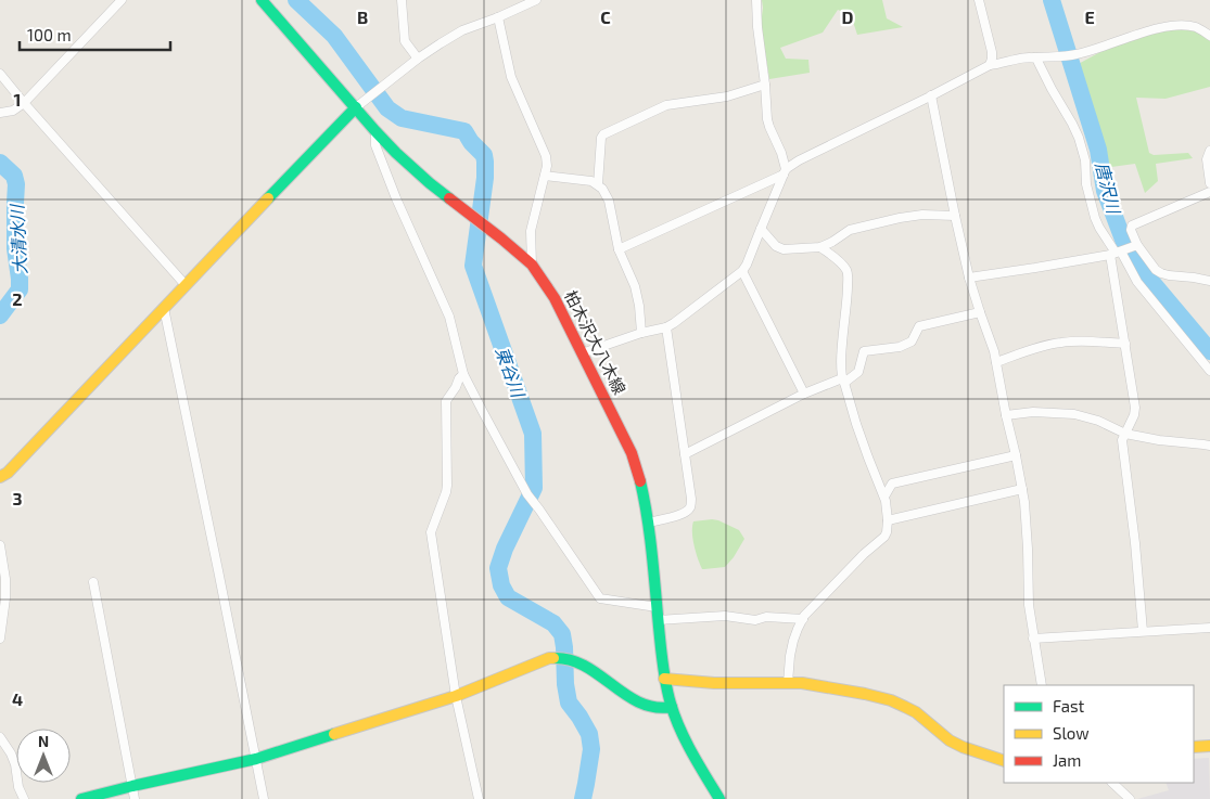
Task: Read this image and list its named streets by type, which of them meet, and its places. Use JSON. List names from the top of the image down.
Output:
{
  "streets": {
    "street": ["柏木沢大八木線"]
  },
  "water": ["唐沢川", "大清水川", "東谷川"],
  "legend": ["Fast", "Slow", "Jam"],
  "scale_bar": "100 m",
  "north": "top",
  "grid": {
    "columns": [
      "B",
      "C",
      "D",
      "E"
    ],
    "rows": [
      "1",
      "2",
      "3",
      "4"
    ]
  }
}
